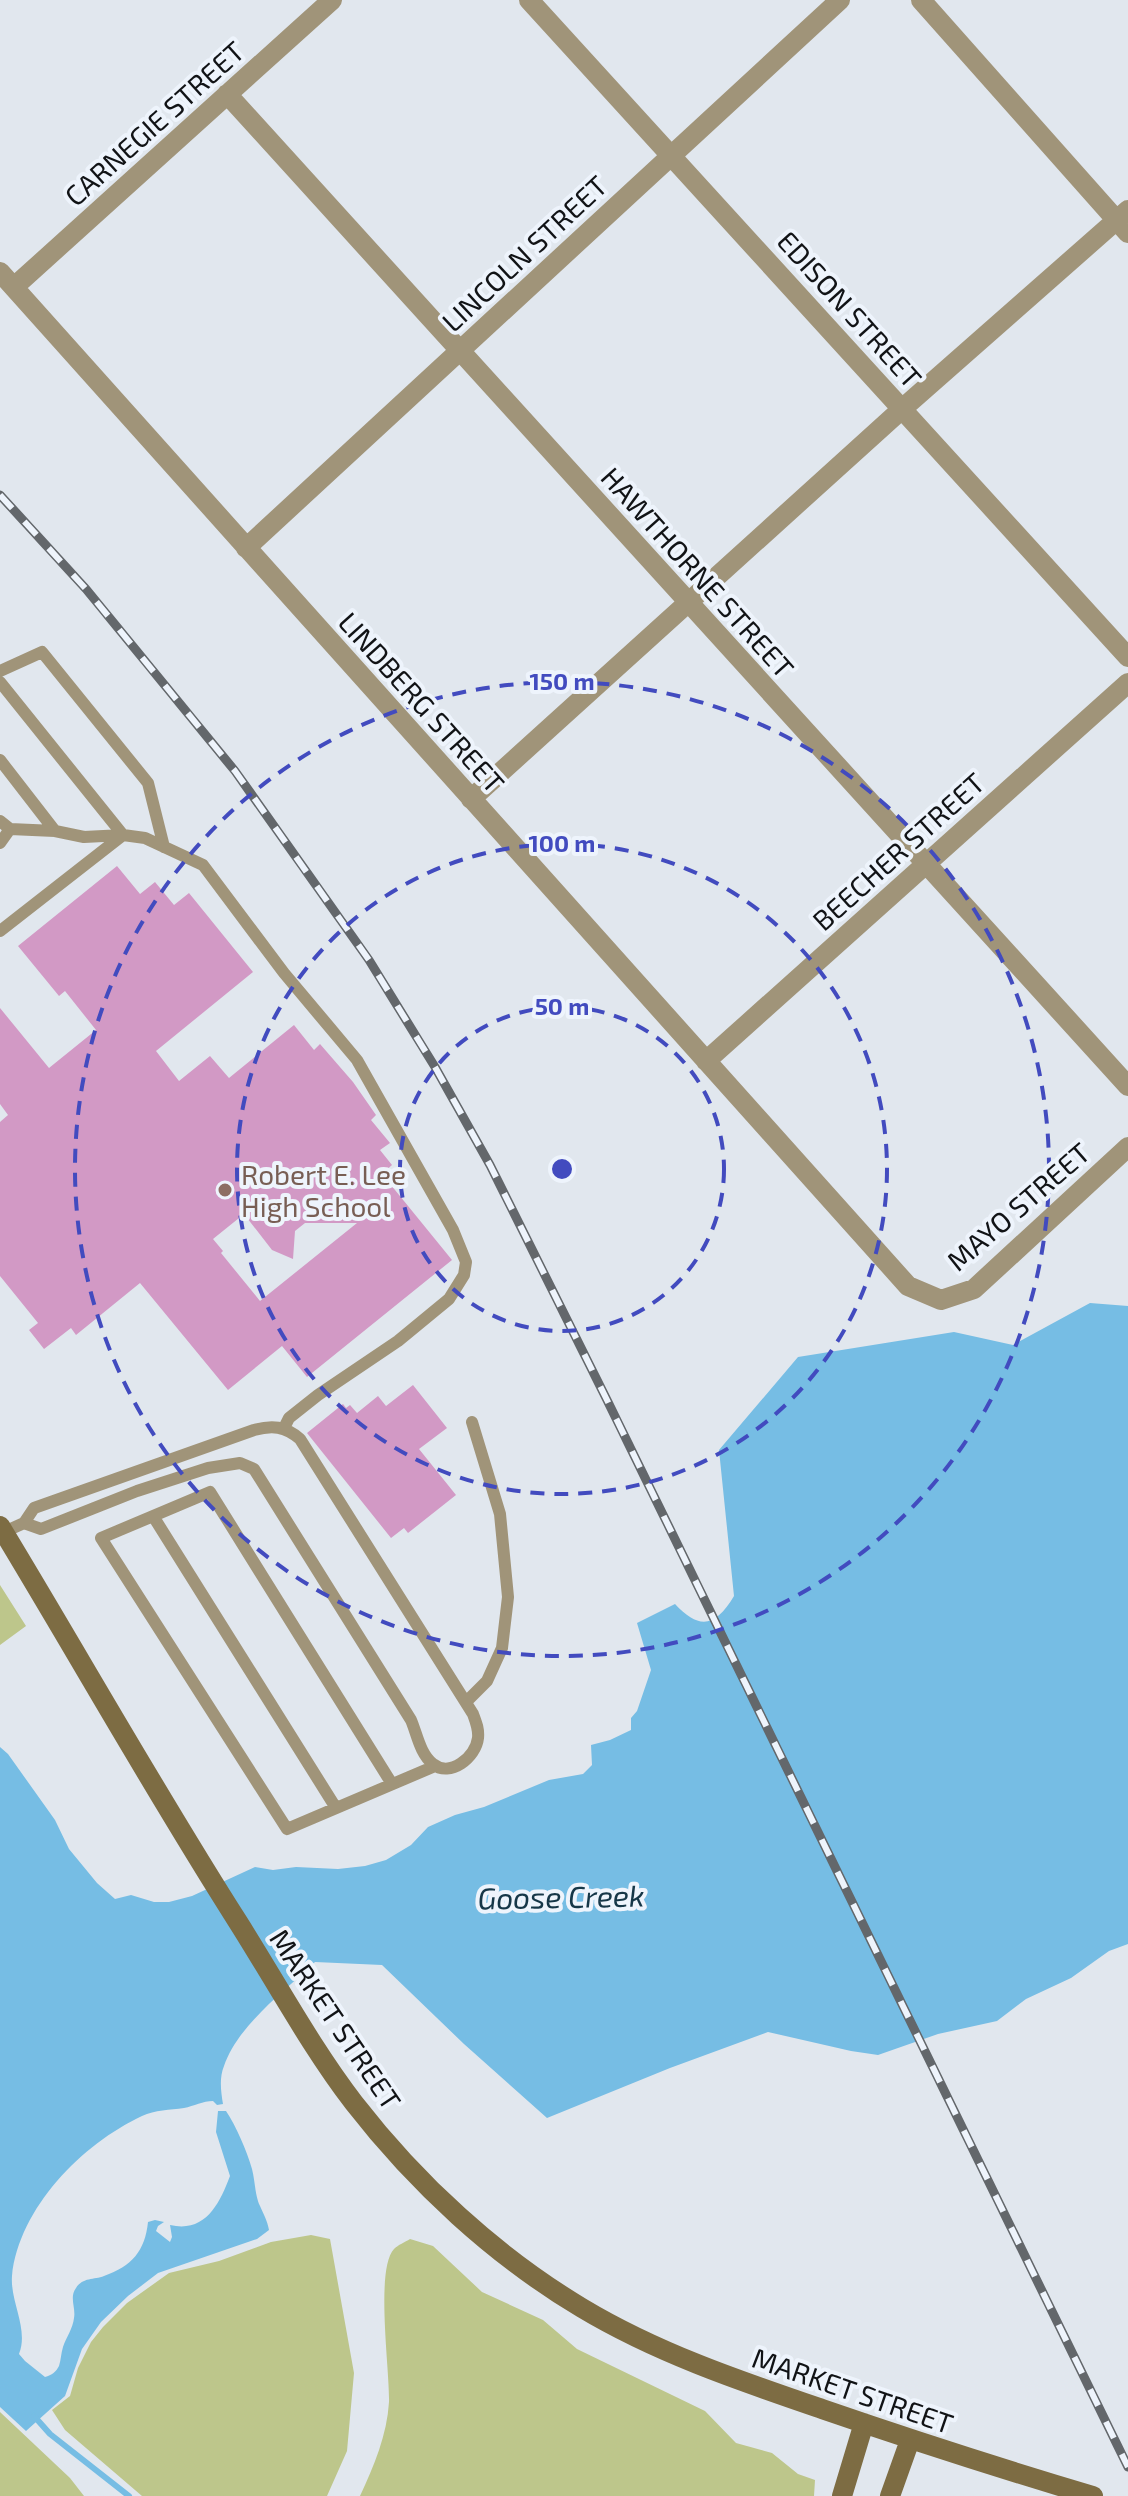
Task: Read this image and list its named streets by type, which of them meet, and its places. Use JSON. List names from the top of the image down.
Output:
{
  "streets": {
    "main road": ["MARKET STREET"],
    "street": [
      "CARNEGIE STREET",
      "LINCOLN STREET",
      "EDISON STREET",
      "HAWTHORNE STREET",
      "LINDBERG STREET",
      "BEECHER STREET",
      "MAYO STREET"
    ]
  },
  "crossings": [
    ["CARNEGIE STREET", "HAWTHORNE STREET"],
    ["CARNEGIE STREET", "LINDBERG STREET"],
    ["LINCOLN STREET", "EDISON STREET"],
    ["LINCOLN STREET", "HAWTHORNE STREET"],
    ["LINCOLN STREET", "LINDBERG STREET"],
    ["HAWTHORNE STREET", "BEECHER STREET"],
    ["LINDBERG STREET", "BEECHER STREET"],
    ["LINDBERG STREET", "MAYO STREET"]
  ],
  "water": ["Goose Creek"],
  "places": ["Robert E. Lee High School"],
  "rings": ["150 m", "100 m", "50 m"]
}
